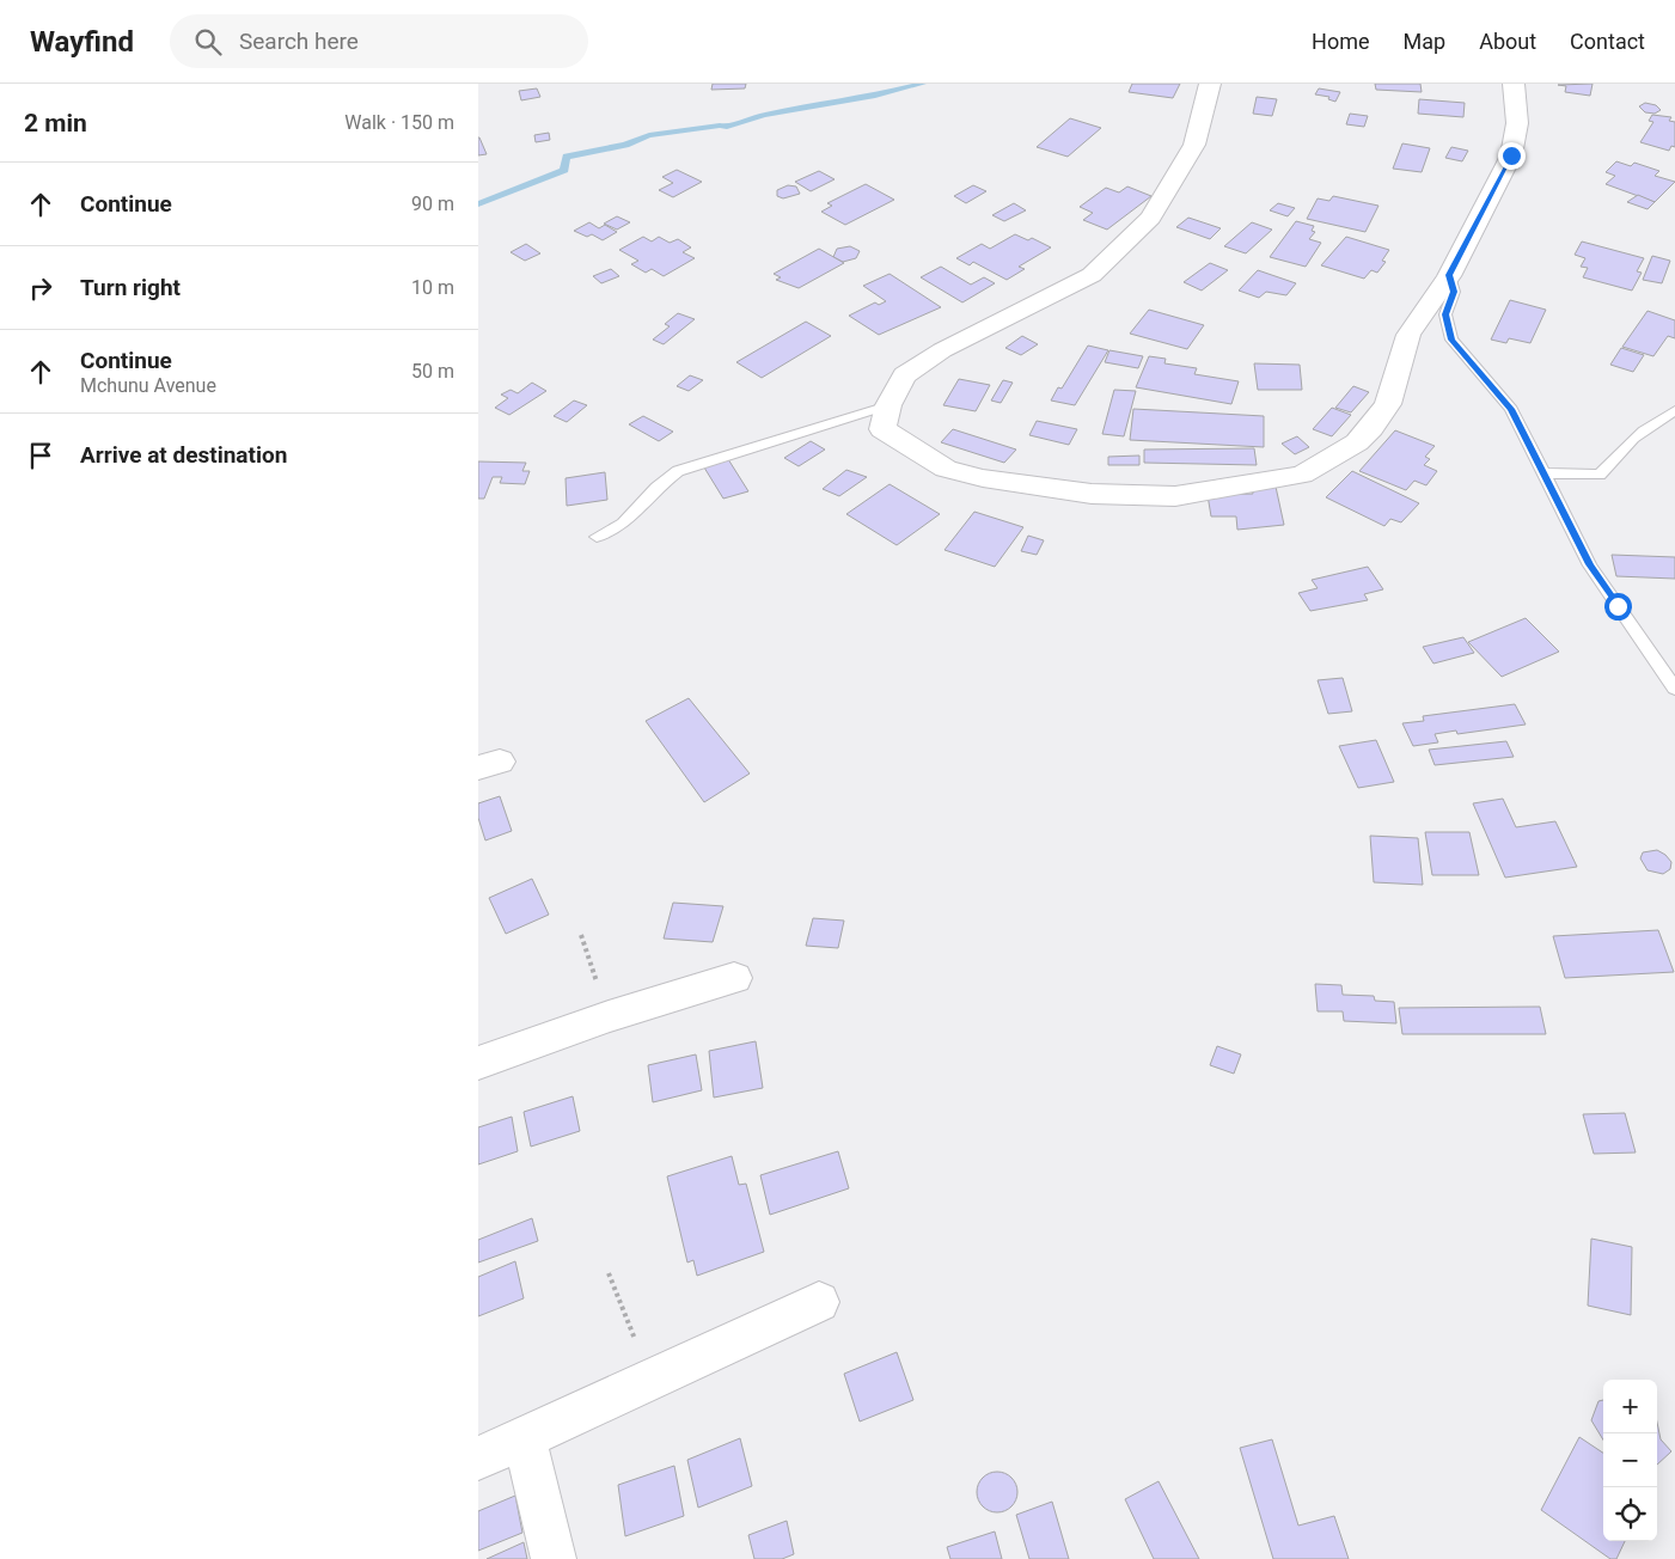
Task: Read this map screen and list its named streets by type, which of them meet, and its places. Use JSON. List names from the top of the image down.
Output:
{
  "page": {
    "header": "Wayfind",
    "search": "Search here",
    "nav": [
      "Home",
      "Map",
      "About",
      "Contact"
    ],
    "heading": ["2 min", "Walk · 150 m"],
    "list": [
      ["Continue", "90 m"],
      ["Turn right", "10 m"],
      ["Continue", "Mchunu Avenue", "50 m"],
      "Arrive at destination"
    ],
    "map_buttons": ["+", "−"]
  }
}
